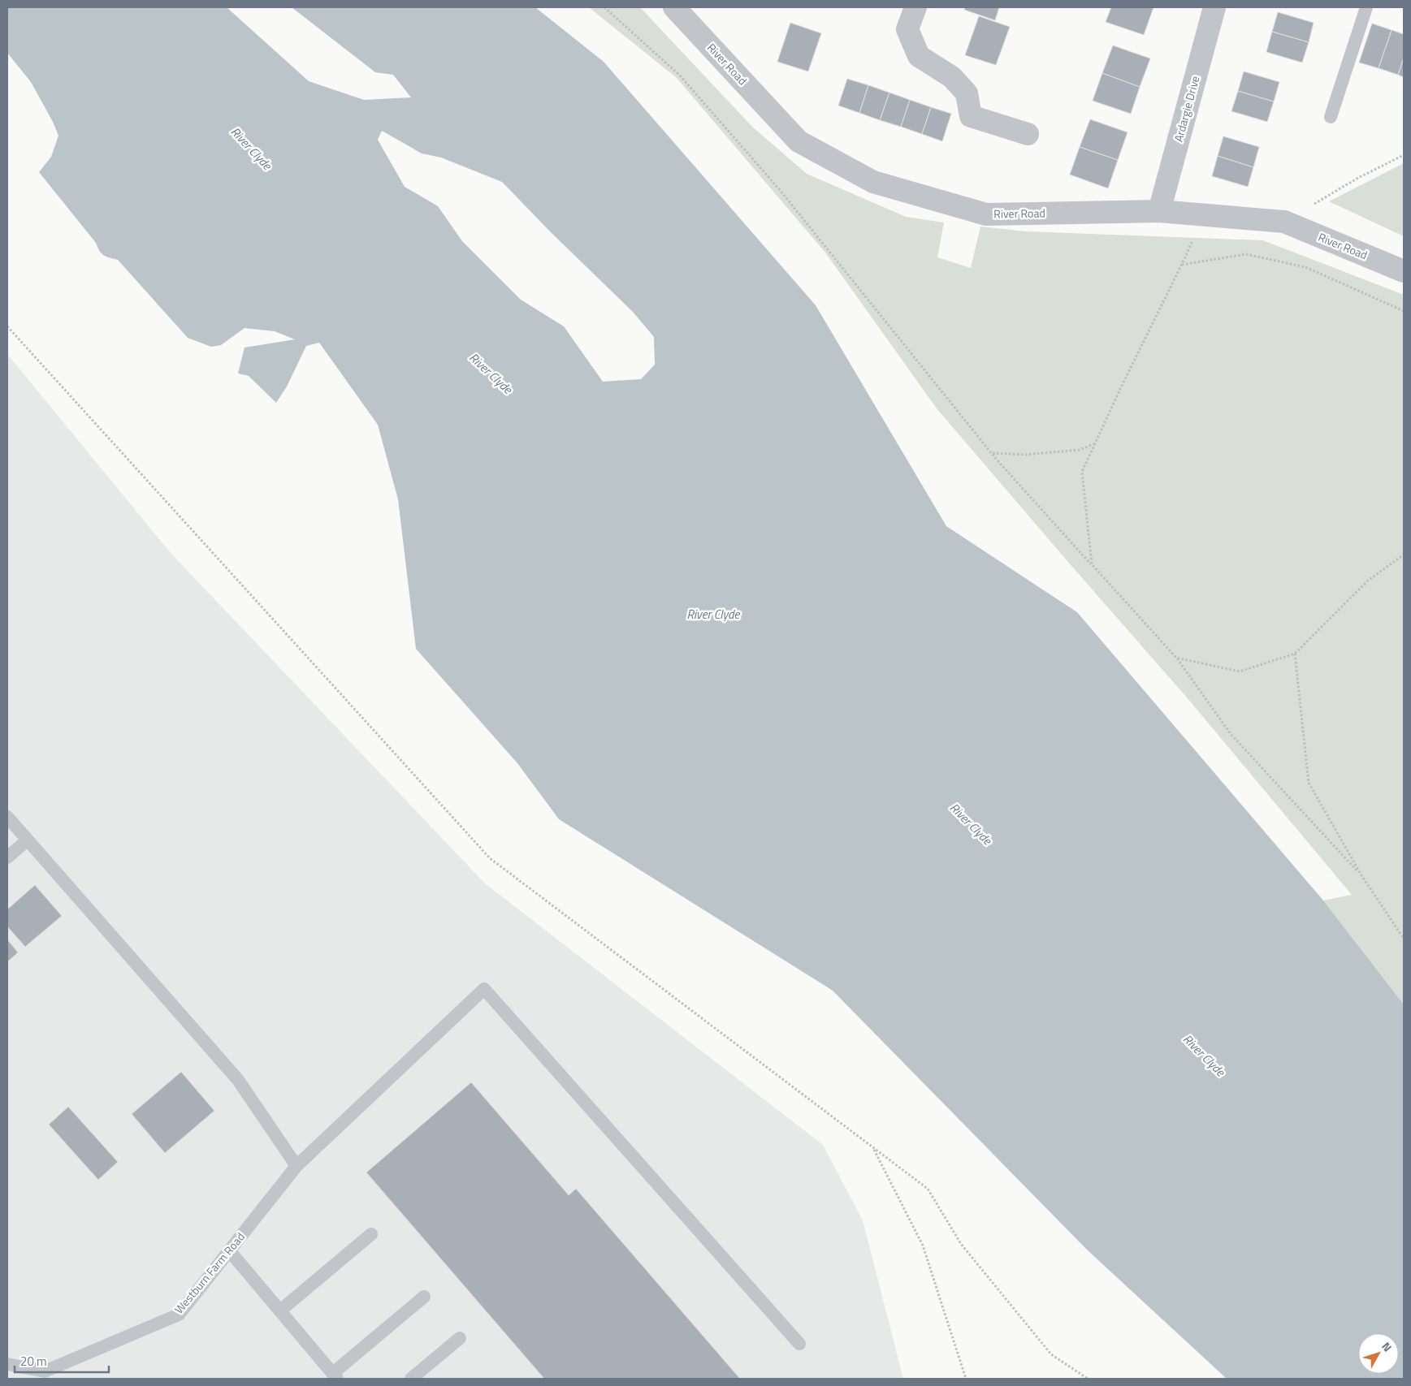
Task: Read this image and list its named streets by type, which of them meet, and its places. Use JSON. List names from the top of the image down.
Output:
{
  "streets": {
    "street": ["River Road", "Ardargie Drive"],
    "lane": ["Westburn Farm Road"]
  },
  "crossings": [
    ["River Road", "Ardargie Drive"]
  ],
  "water": ["River Clyde"],
  "scale_bar": "20 m",
  "north": "top right"
}
